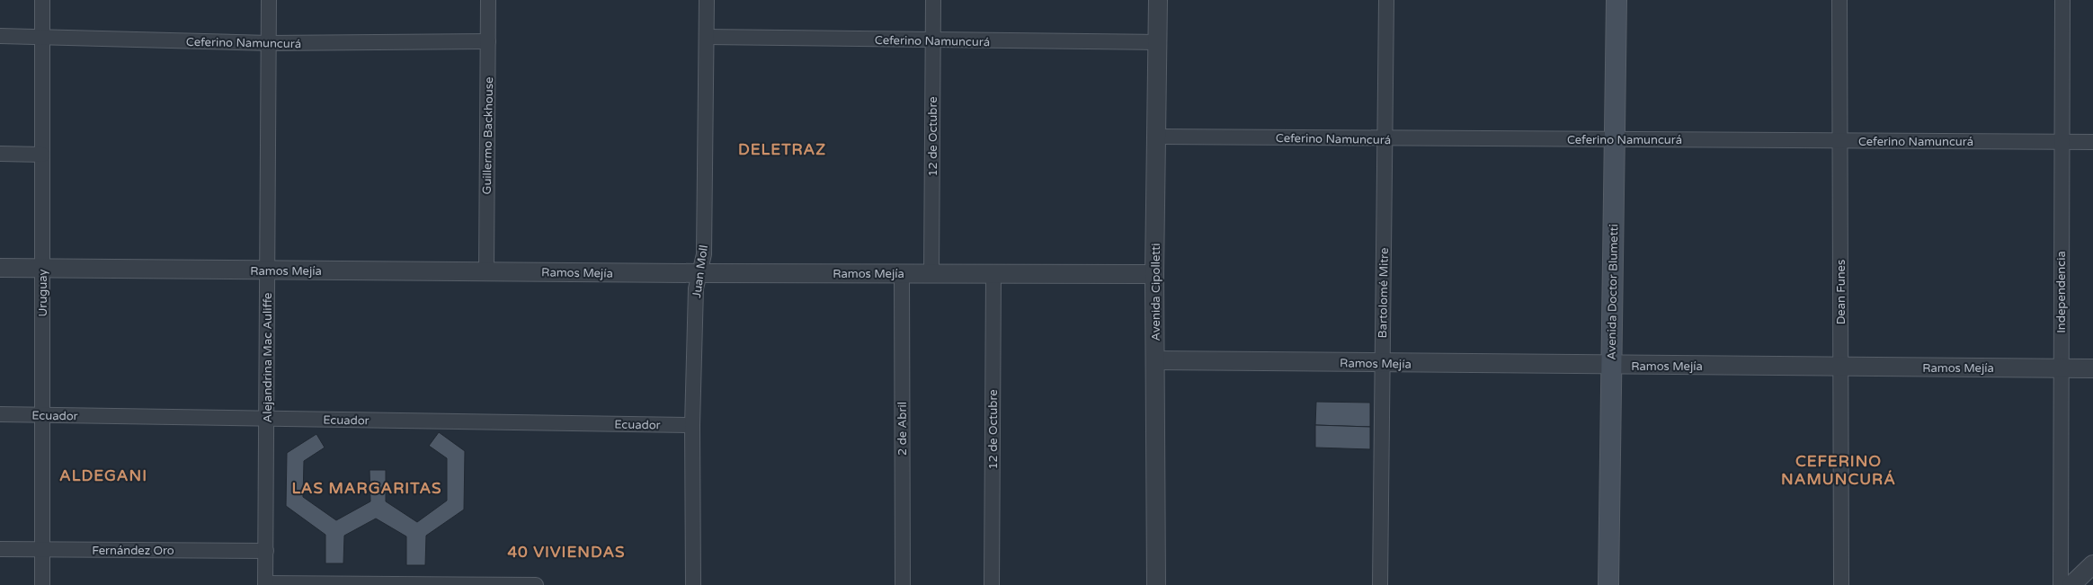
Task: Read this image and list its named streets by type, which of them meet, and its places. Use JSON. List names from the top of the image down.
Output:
{
  "streets": {
    "main road": ["Avenida Doctor Blumetti"],
    "street": [
      "Ceferino Namuncurá",
      "Guillermo Backhouse",
      "12 de Octubre",
      "Ramos Mejía",
      "Juan Moll",
      "Avenida Cipolletti",
      "Dean Funes",
      "Independencia",
      "Uruguay",
      "Bartolomé Mitre",
      "Alejandrina Mac Auliffe",
      "Ecuador",
      "2 de Abril",
      "Fernández Oro"
    ]
  },
  "crossings": [
    ["Ceferino Namuncurá", "Guillermo Backhouse"],
    ["Ceferino Namuncurá", "12 de Octubre"],
    ["Ceferino Namuncurá", "Juan Moll"],
    ["Ceferino Namuncurá", "Avenida Cipolletti"],
    ["Ceferino Namuncurá", "Avenida Doctor Blumetti"],
    ["Ceferino Namuncurá", "Dean Funes"],
    ["Ceferino Namuncurá", "Independencia"],
    ["Ceferino Namuncurá", "Uruguay"],
    ["Ceferino Namuncurá", "Bartolomé Mitre"],
    ["Ceferino Namuncurá", "Alejandrina Mac Auliffe"],
    ["Guillermo Backhouse", "Ramos Mejía"],
    ["12 de Octubre", "Ramos Mejía"],
    ["Ramos Mejía", "Juan Moll"],
    ["Ramos Mejía", "Avenida Cipolletti"],
    ["Ramos Mejía", "Avenida Doctor Blumetti"],
    ["Ramos Mejía", "Dean Funes"],
    ["Ramos Mejía", "Independencia"],
    ["Ramos Mejía", "Uruguay"],
    ["Ramos Mejía", "Bartolomé Mitre"],
    ["Ramos Mejía", "Alejandrina Mac Auliffe"],
    ["Ramos Mejía", "2 de Abril"],
    ["Juan Moll", "Ecuador"],
    ["Uruguay", "Ecuador"],
    ["Uruguay", "Fernández Oro"],
    ["Alejandrina Mac Auliffe", "Ecuador"],
    ["Alejandrina Mac Auliffe", "Fernández Oro"]
  ],
  "districts": [
    "DELETRAZ",
    "CEFERINO NAMUNCURÁ",
    "ALDEGANI",
    "LAS MARGARITAS",
    "40 VIVIENDAS"
  ]
}
